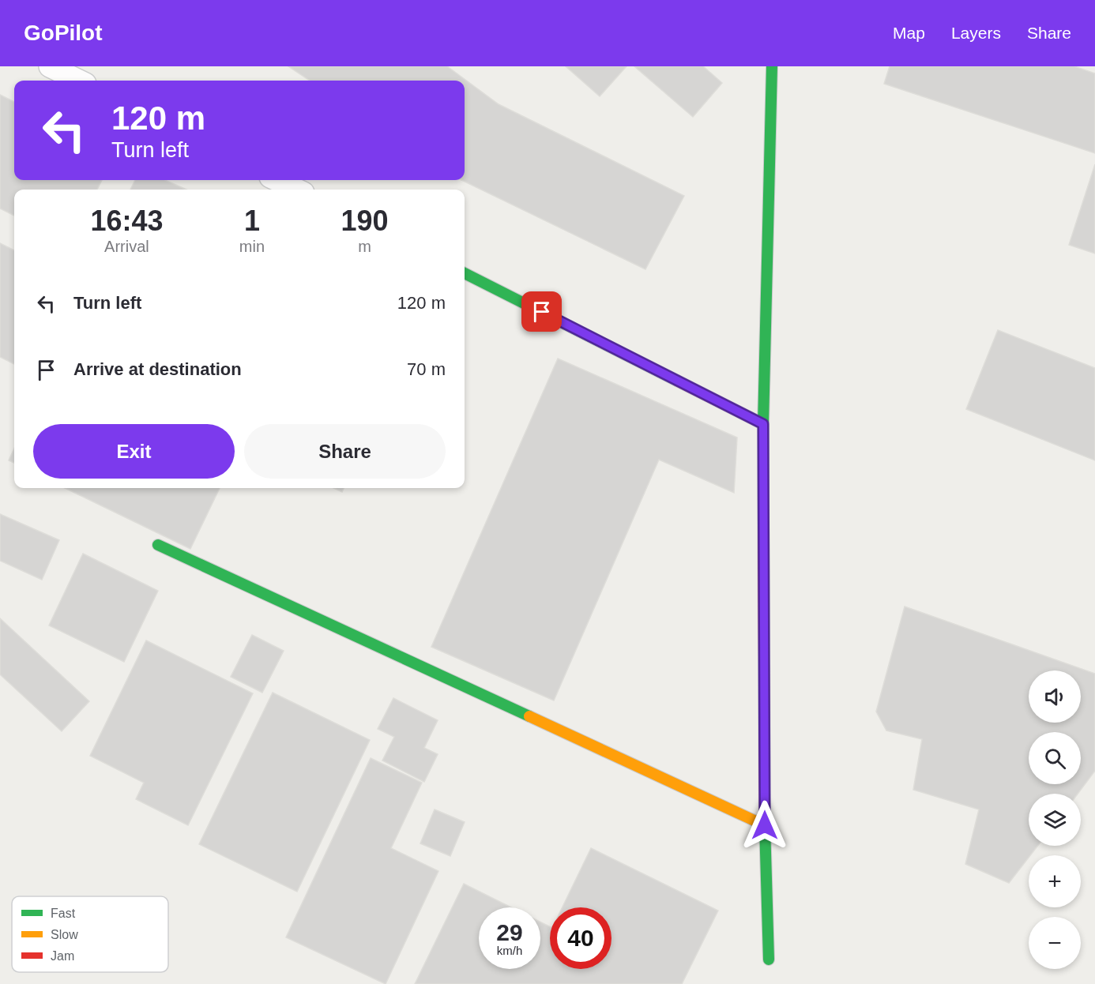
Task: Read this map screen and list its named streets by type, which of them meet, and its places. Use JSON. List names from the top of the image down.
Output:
{
  "legend": ["Fast", "Slow", "Jam"],
  "page": {
    "header": "GoPilot",
    "nav": ["Map", "Layers", "Share"],
    "turn": ["120 m", "Turn left"],
    "eta": [
      "16:43",
      "Arrival",
      "1",
      "min",
      "190",
      "m"
    ],
    "list": [
      {
        "name": "Turn left",
        "value": "120 m"
      },
      {
        "name": "Arrive at destination",
        "value": "70 m"
      }
    ],
    "buttons": ["Exit", "Share"],
    "map_buttons": ["+", "−"],
    "speed": "29 km/h",
    "limit": "40"
  }
}
